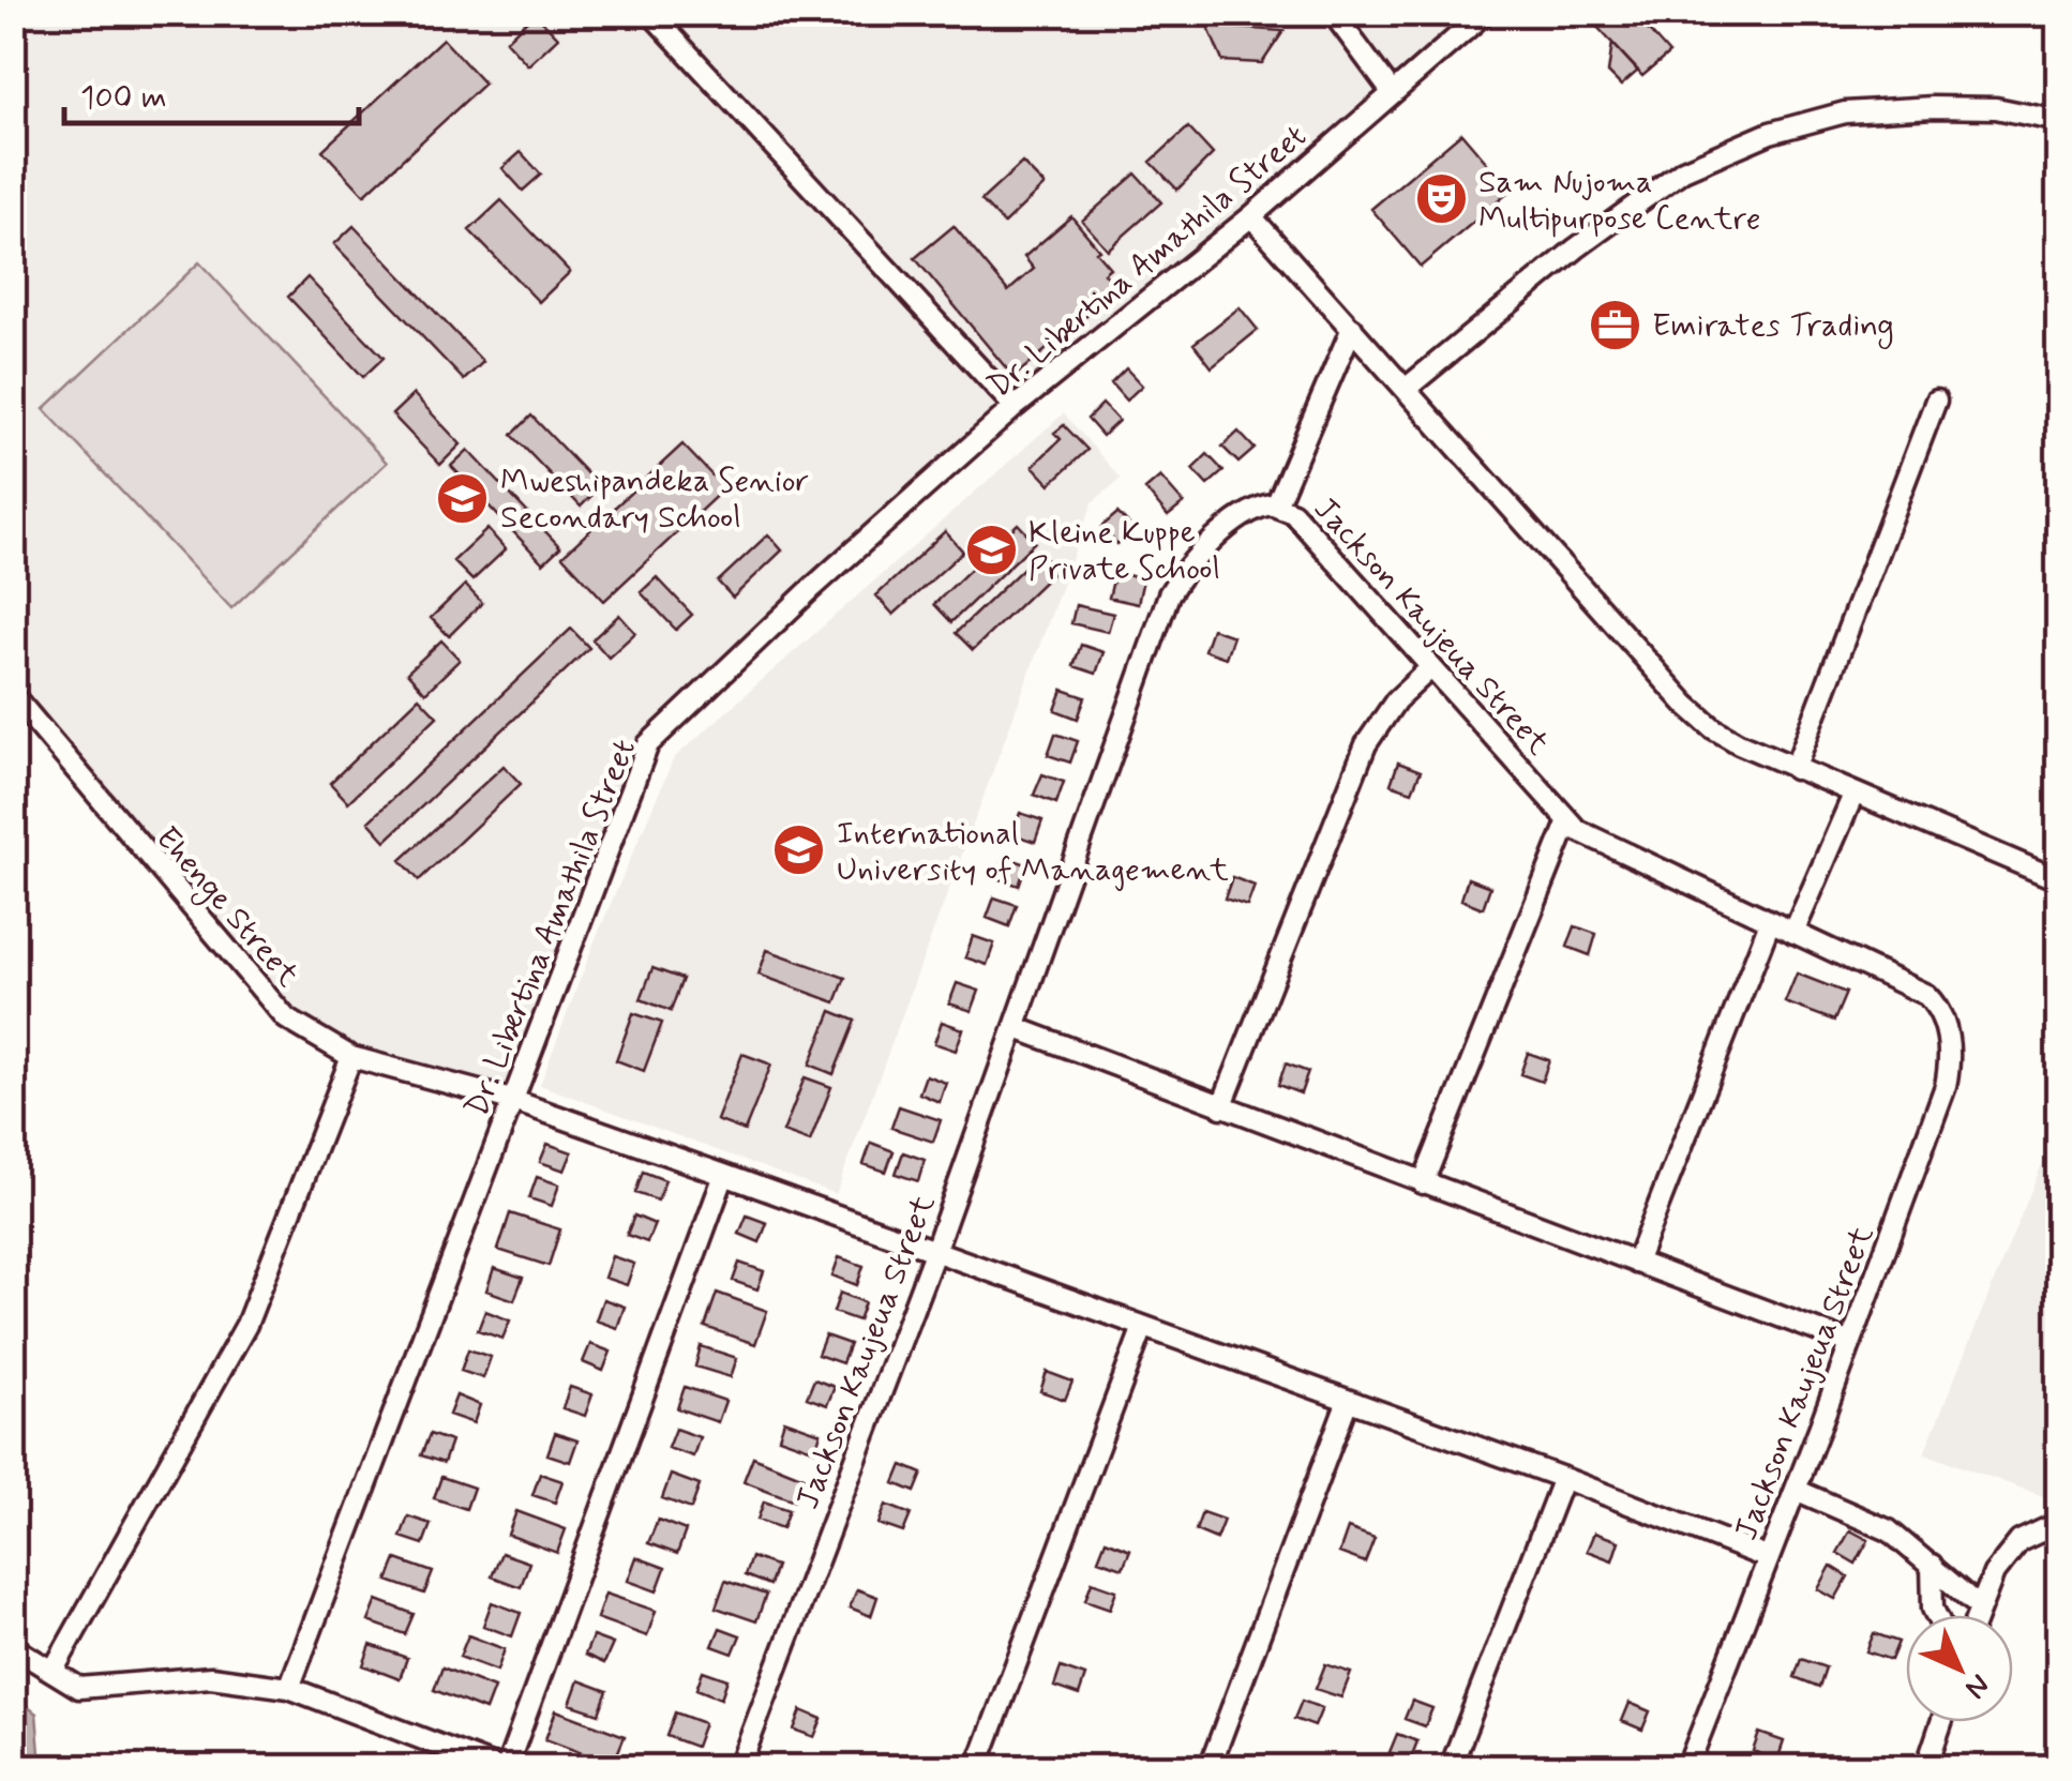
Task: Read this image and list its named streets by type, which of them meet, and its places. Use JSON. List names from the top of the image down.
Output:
{
  "streets": {
    "street": ["Dr. Libertina Amathila Street", "Jackson Kaujeua Street", "Ehenge Street"]
  },
  "crossings": [
    ["Dr. Libertina Amathila Street", "Ehenge Street"],
    ["Jackson Kaujeua Street", "Ehenge Street"]
  ],
  "places": {
    "theatre": ["Sam Nujoma Multipurpose Centre"],
    "office": ["Emirates Trading"],
    "school or university": ["Mweshipandeka Senior Secondary School", "Kleine Kuppe Private School", "International University of Management"]
  },
  "scale_bar": "100 m",
  "north": "bottom right"
}
